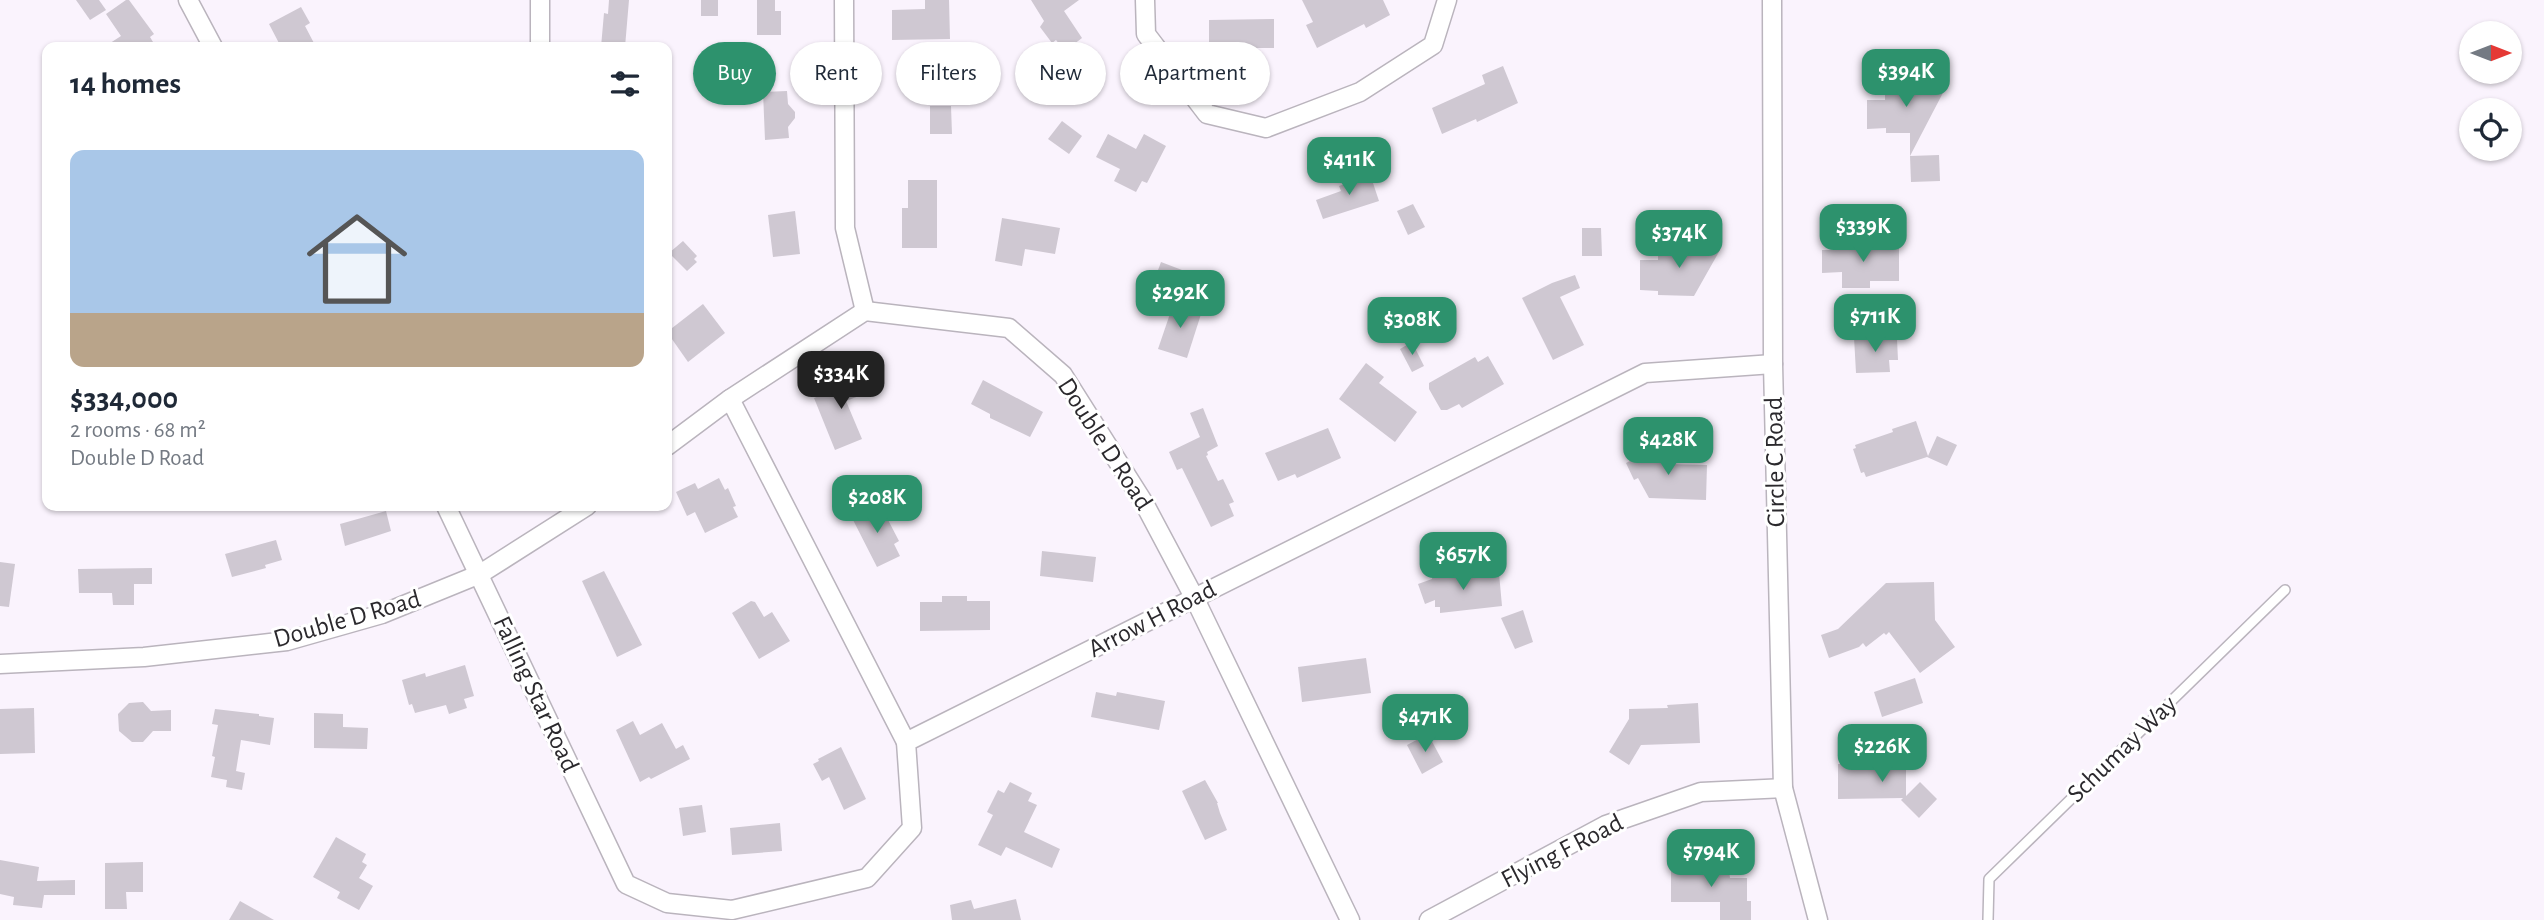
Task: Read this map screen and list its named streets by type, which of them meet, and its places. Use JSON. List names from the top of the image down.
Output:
{
  "streets": {
    "street": [
      "Double D Road",
      "Circle C Road",
      "Arrow H Road",
      "Falling Star Road",
      "Flying F Road"
    ],
    "lane": ["Schumay Way"]
  },
  "crossings": [
    ["Double D Road", "Arrow H Road"],
    ["Double D Road", "Falling Star Road"],
    ["Circle C Road", "Arrow H Road"],
    ["Circle C Road", "Flying F Road"],
    ["Arrow H Road", "Falling Star Road"]
  ],
  "north": "right",
  "page": {
    "chip": [
      "Buy",
      "Rent",
      "Filters",
      "New",
      "Apartment"
    ],
    "heading": "14 homes",
    "price": [
      "$394K",
      "$411K",
      "$339K",
      "$374K",
      "$292K",
      "$711K",
      "$308K",
      "$334K",
      "$428K",
      "$208K",
      "$657K",
      "$471K",
      "$226K",
      "$794K"
    ],
    "list": [
      {
        "name": "$334,000",
        "note": "2 rooms · 68 m² · Double D Road"
      }
    ]
  }
}
